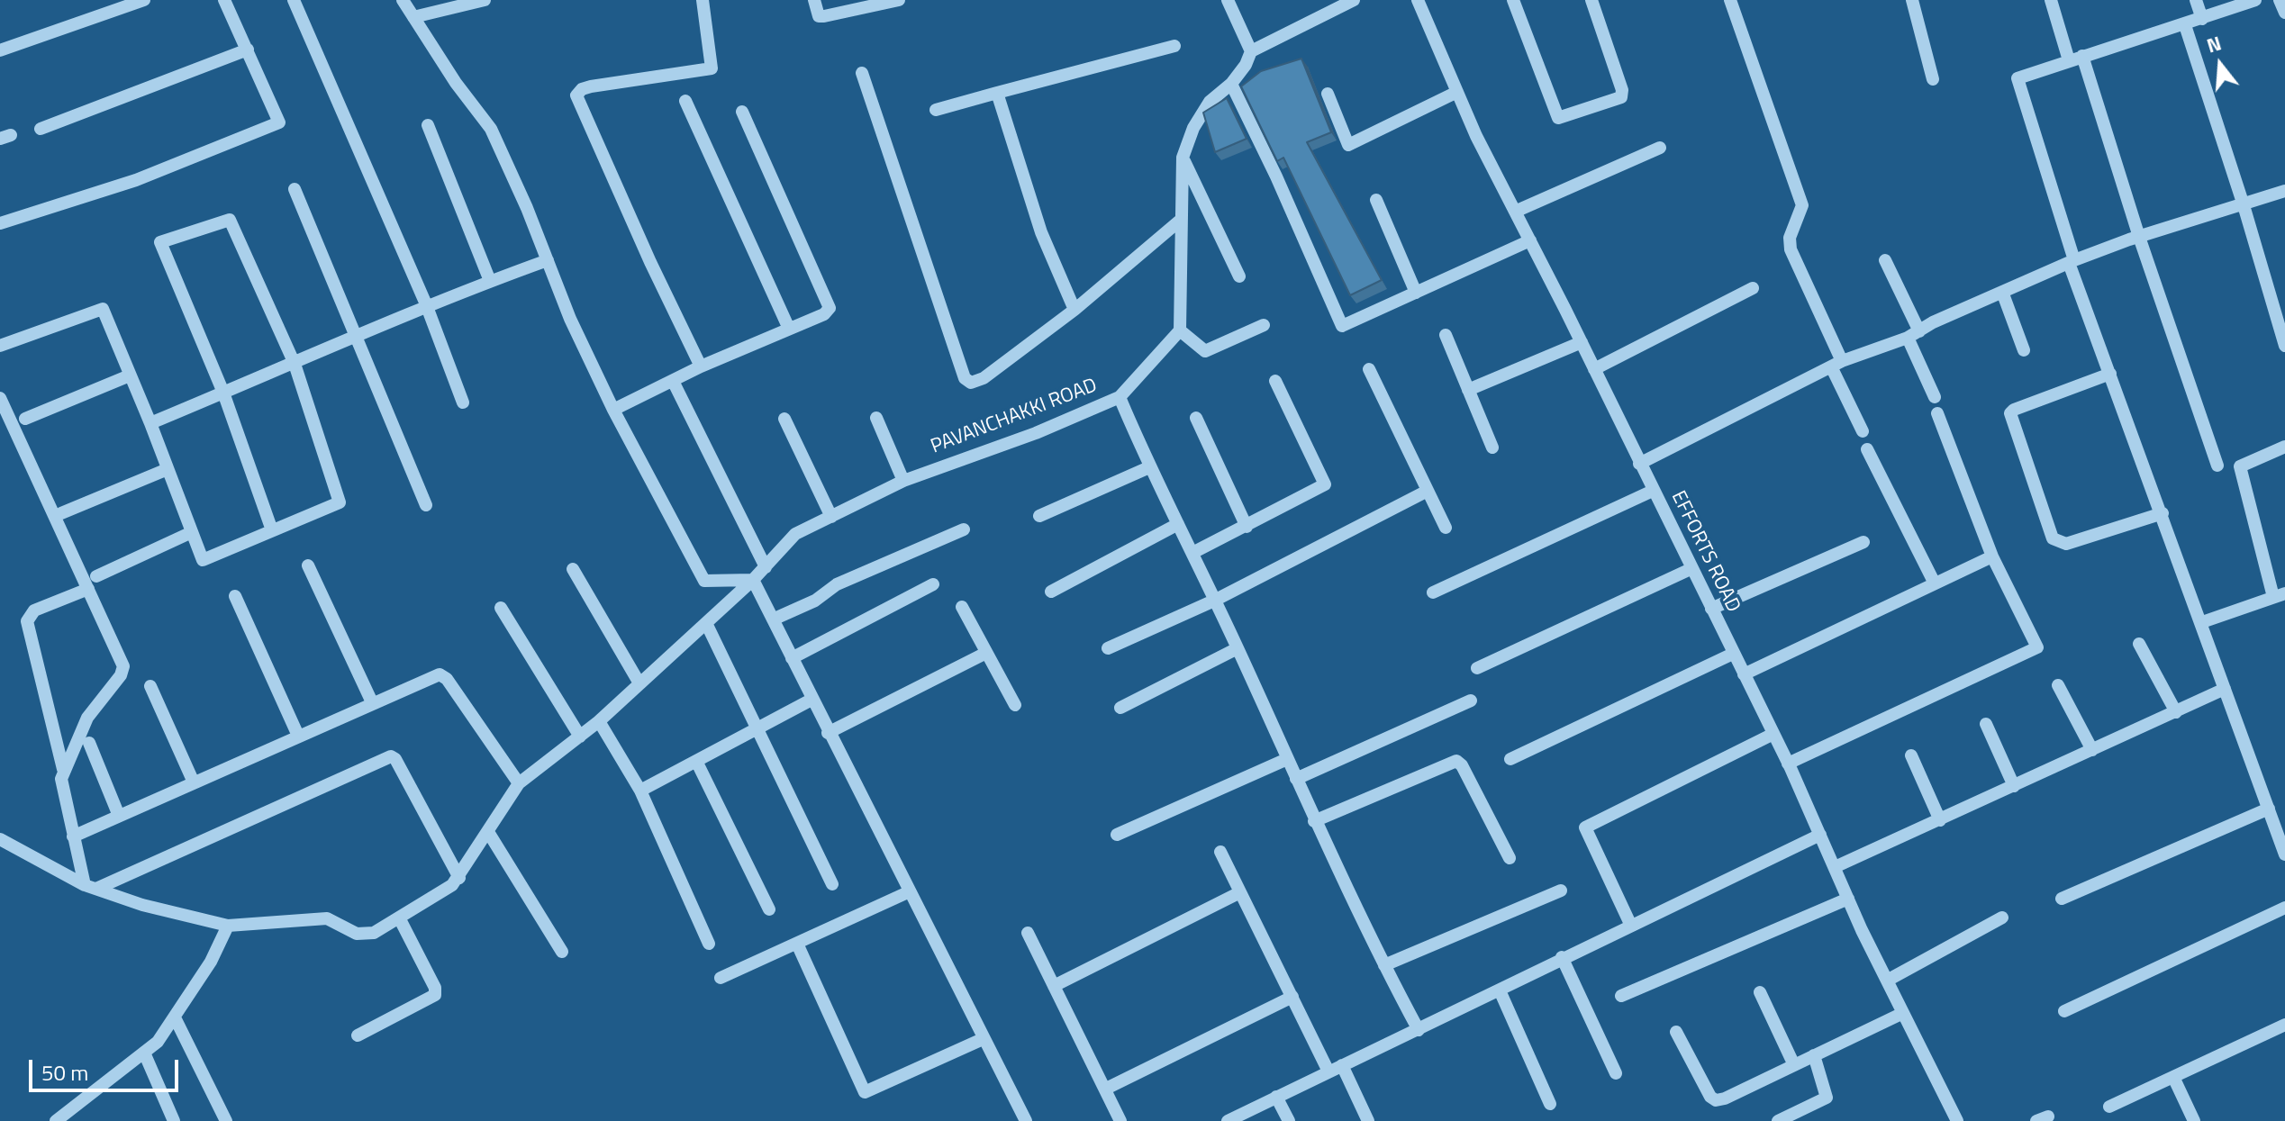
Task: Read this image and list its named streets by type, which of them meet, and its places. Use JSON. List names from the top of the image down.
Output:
{
  "streets": {
    "street": ["PAVANCHAKKI ROAD", "EFFORTS ROAD"]
  },
  "scale_bar": "50 m",
  "north": "top"
}
